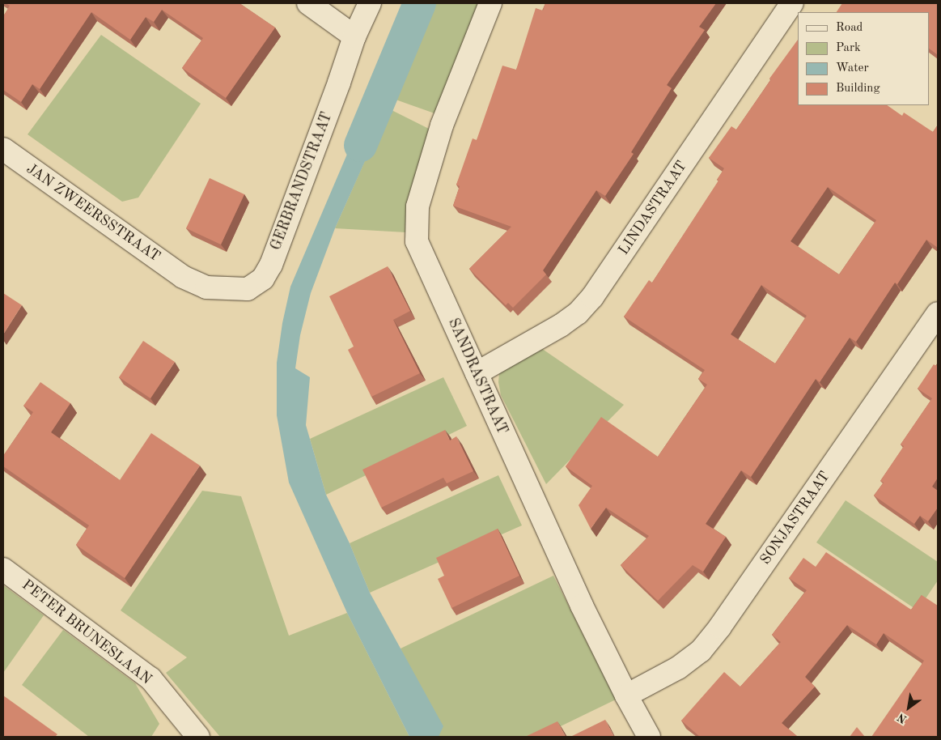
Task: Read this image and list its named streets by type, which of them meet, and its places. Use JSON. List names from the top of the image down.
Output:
{
  "streets": {
    "street": [
      "GERBRANDSTRAAT",
      "LINDASTRAAT",
      "JAN ZWEERSSTRAAT",
      "SANDRASTRAAT",
      "SONJASTRAAT",
      "PETER BRUNESLAAN"
    ]
  },
  "crossings": [
    ["GERBRANDSTRAAT", "JAN ZWEERSSTRAAT"],
    ["LINDASTRAAT", "SANDRASTRAAT"],
    ["SANDRASTRAAT", "SONJASTRAAT"]
  ],
  "legend": [
    "Road",
    "Park",
    "Water",
    "Building"
  ],
  "north": "bottom left"
}
